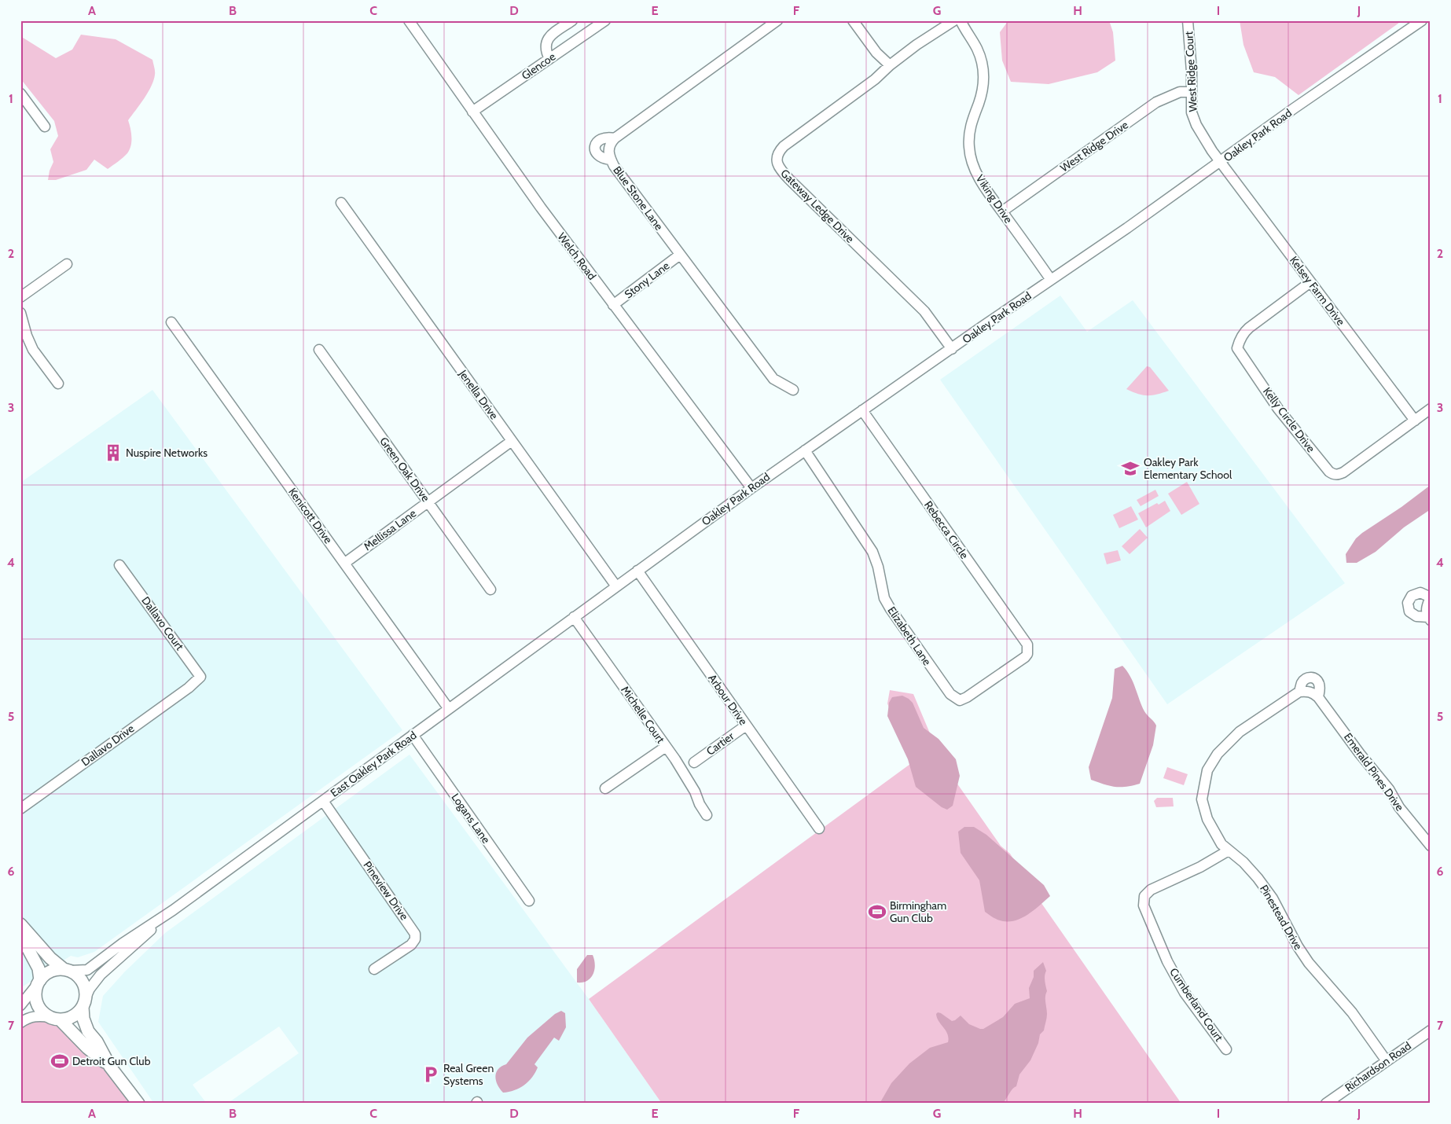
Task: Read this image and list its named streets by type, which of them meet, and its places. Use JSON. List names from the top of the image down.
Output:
{
  "streets": {
    "street": [
      "Glencoe",
      "West Ridge Court",
      "Oakley Park Road",
      "West Ridge Drive",
      "Blue Stone Lane",
      "Viking Drive",
      "Gateway Ledge Drive",
      "Welch Road",
      "Stony Lane",
      "Kelsey Farm Drive",
      "Jenella Drive",
      "Kelly Circle Drive",
      "Green Oak Drive",
      "Kenicott Drive",
      "Mellissa Lane",
      "Rebecca Circle",
      "Dallavo Court",
      "Elizabeth Lane",
      "Arbour Drive",
      "Michelle Court",
      "Cartier",
      "Dallavo Drive",
      "East Oakley Park Road",
      "Emerald Pines Drive",
      "Logans Lane",
      "Pineview Drive",
      "Pinestead Drive",
      "Cumberland Court",
      "Richardson Road"
    ]
  },
  "crossings": [
    ["Glencoe", "Welch Road"],
    ["West Ridge Court", "Oakley Park Road"],
    ["West Ridge Court", "West Ridge Drive"],
    ["West Ridge Court", "Kelsey Farm Drive"],
    ["Oakley Park Road", "Viking Drive"],
    ["Oakley Park Road", "Gateway Ledge Drive"],
    ["Oakley Park Road", "Welch Road"],
    ["Oakley Park Road", "Kelsey Farm Drive"],
    ["Oakley Park Road", "Jenella Drive"],
    ["Oakley Park Road", "Rebecca Circle"],
    ["Oakley Park Road", "Elizabeth Lane"],
    ["Oakley Park Road", "Arbour Drive"],
    ["Oakley Park Road", "Michelle Court"],
    ["Oakley Park Road", "East Oakley Park Road"],
    ["West Ridge Drive", "Viking Drive"],
    ["Blue Stone Lane", "Stony Lane"],
    ["Welch Road", "Stony Lane"],
    ["Kelsey Farm Drive", "Kelly Circle Drive"],
    ["Jenella Drive", "Mellissa Lane"],
    ["Green Oak Drive", "Mellissa Lane"],
    ["Kenicott Drive", "Mellissa Lane"],
    ["Kenicott Drive", "East Oakley Park Road"],
    ["Rebecca Circle", "Elizabeth Lane"],
    ["Dallavo Court", "Dallavo Drive"],
    ["Arbour Drive", "Cartier"],
    ["Michelle Court", "East Oakley Park Road"],
    ["East Oakley Park Road", "Logans Lane"],
    ["East Oakley Park Road", "Pineview Drive"],
    ["Emerald Pines Drive", "Pinestead Drive"],
    ["Pinestead Drive", "Cumberland Court"],
    ["Pinestead Drive", "Richardson Road"]
  ],
  "places": {
    "building": ["Nuspire Networks"],
    "school or university": ["Oakley Park Elementary School"],
    "sports": ["Birmingham Gun Club", "Detroit Gun Club"],
    "parking": ["Real Green Systems"]
  },
  "grid": {
    "columns": [
      "A",
      "B",
      "C",
      "D",
      "E",
      "F",
      "G",
      "H",
      "I",
      "J"
    ],
    "rows": [
      "1",
      "2",
      "3",
      "4",
      "5",
      "6",
      "7"
    ]
  }
}
